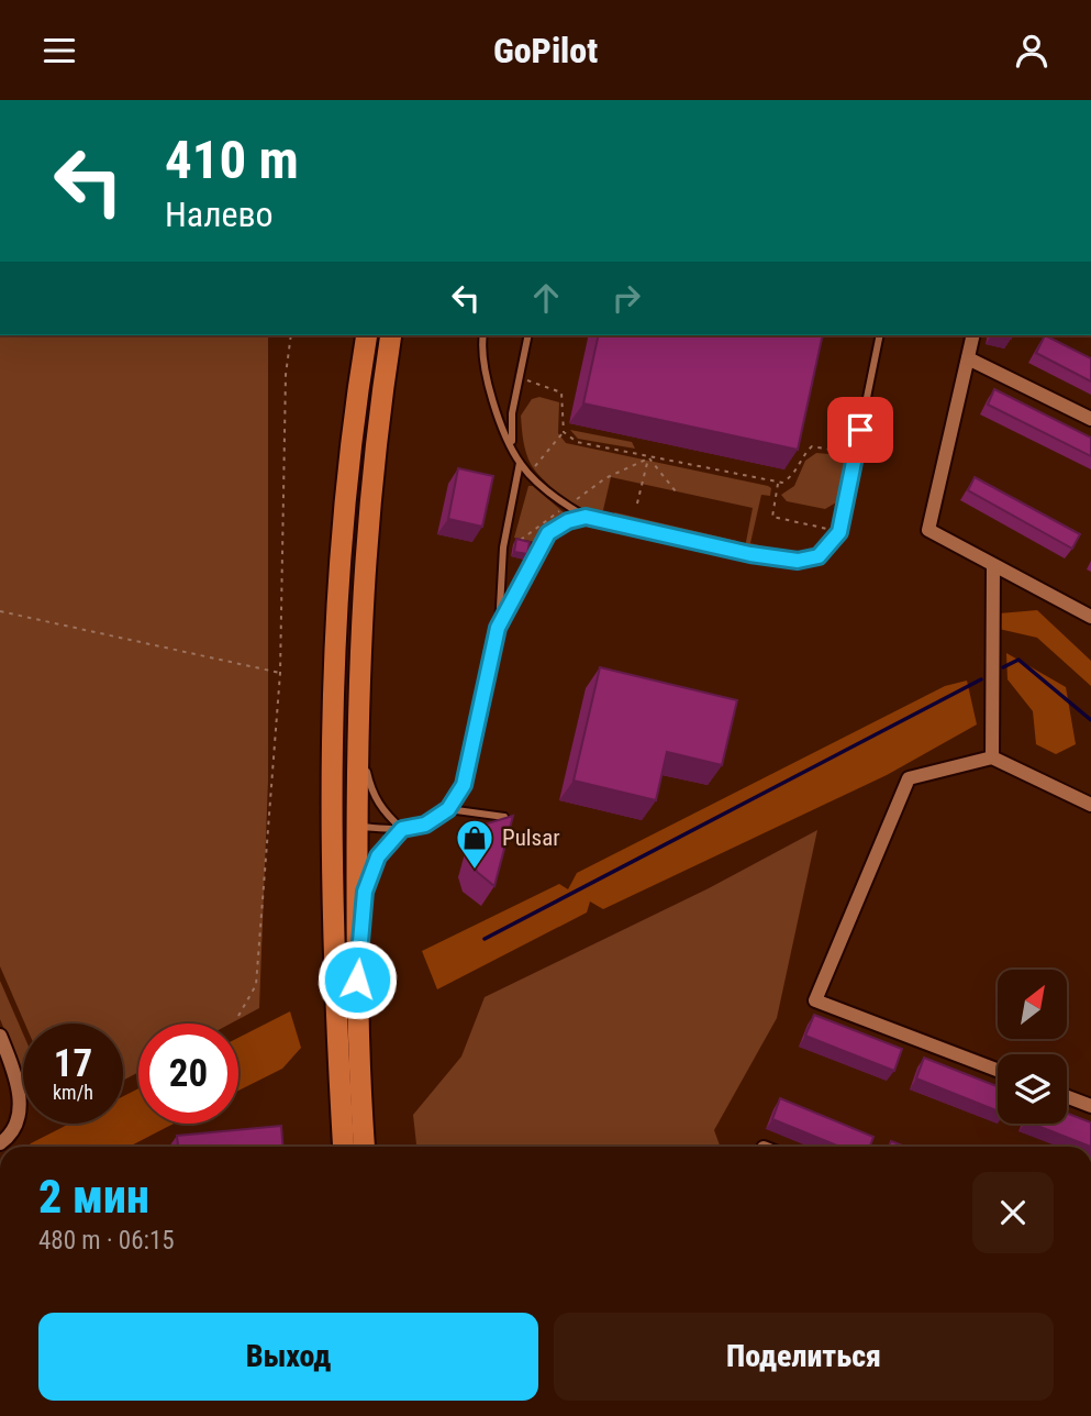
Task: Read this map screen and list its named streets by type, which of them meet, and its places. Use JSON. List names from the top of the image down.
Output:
{
  "places": {
    "shop": ["Pulsar"]
  },
  "north": "top right",
  "page": {
    "header": "GoPilot",
    "turn": ["410 m", "Налево"],
    "speed": "17 km/h",
    "limit": "20",
    "heading": ["2 мин", "480 m · 06:15"],
    "buttons": ["Выход", "Поделиться"]
  }
}
